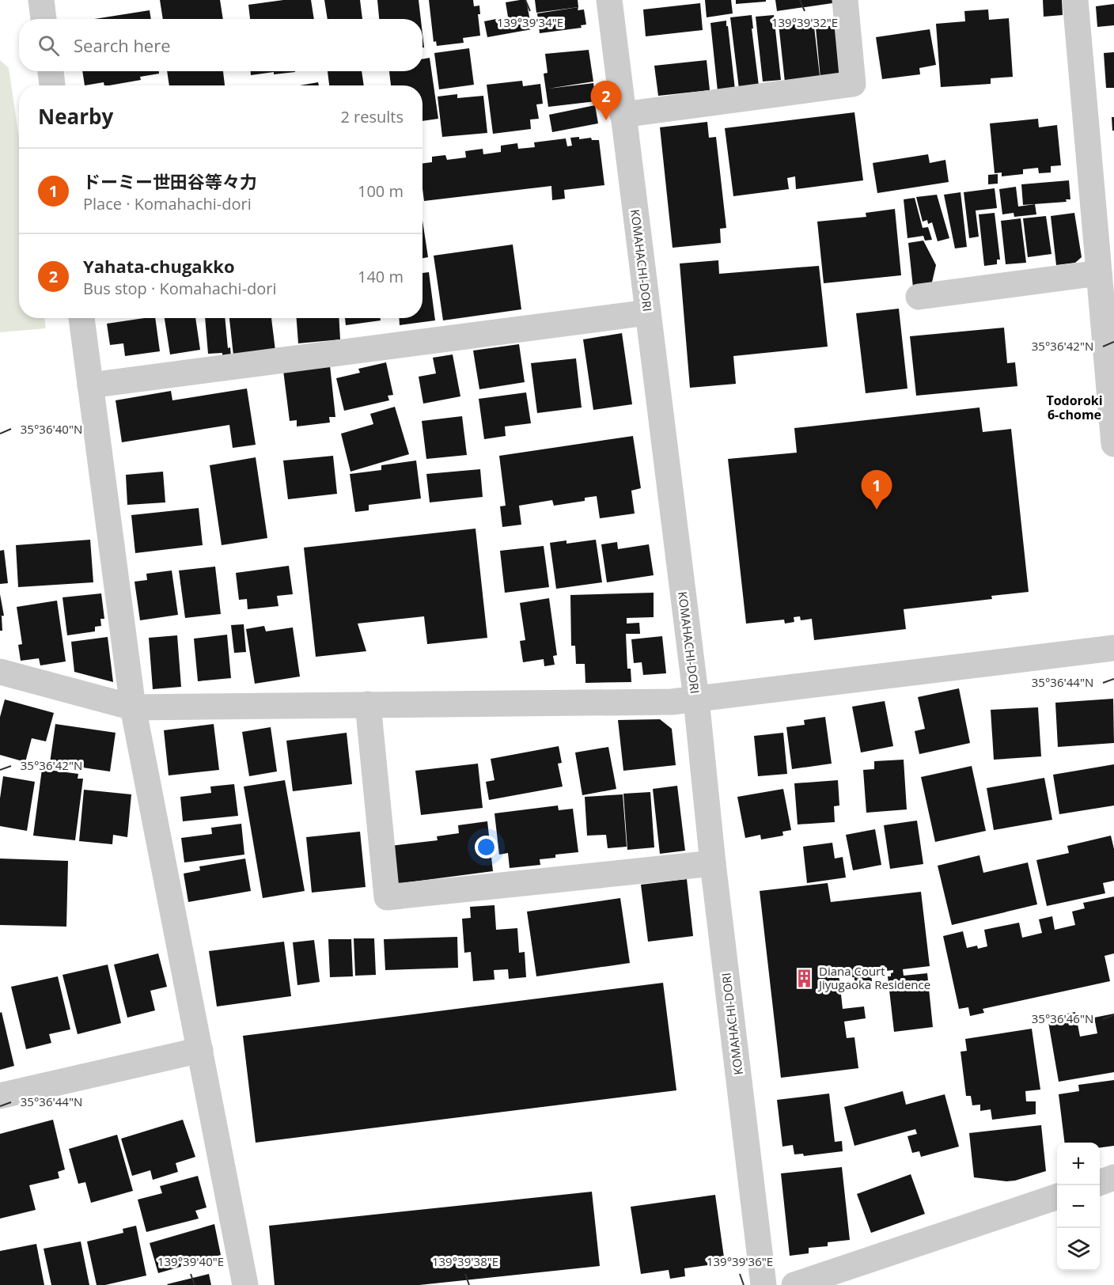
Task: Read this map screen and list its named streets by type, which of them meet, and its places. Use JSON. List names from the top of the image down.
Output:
{
  "streets": {
    "street": ["KOMAHACHI-DORI"]
  },
  "districts": ["Todoroki 6-chome"],
  "places": {
    "building": ["Diana Court Jiyugaoka Residence"]
  },
  "page": {
    "search": "Search here",
    "pins": ["2", "1"],
    "heading": ["Nearby", "2 results"],
    "list": [
      {
        "mark": "1",
        "name": "ドーミー世田谷等々力",
        "note": "Place · Komahachi-dori",
        "value": "100 m"
      },
      {
        "mark": "2",
        "name": "Yahata-chugakko",
        "note": "Bus stop · Komahachi-dori",
        "value": "140 m"
      }
    ],
    "map_buttons": ["+", "−"]
  },
  "coordinates": [
    "139°39'34\"E",
    "139°39'32\"E",
    "35°36'42\"N",
    "35°36'40\"N",
    "35°36'44\"N",
    "35°36'46\"N",
    "139°39'40\"E",
    "139°39'38\"E",
    "139°39'36\"E"
  ]
}
